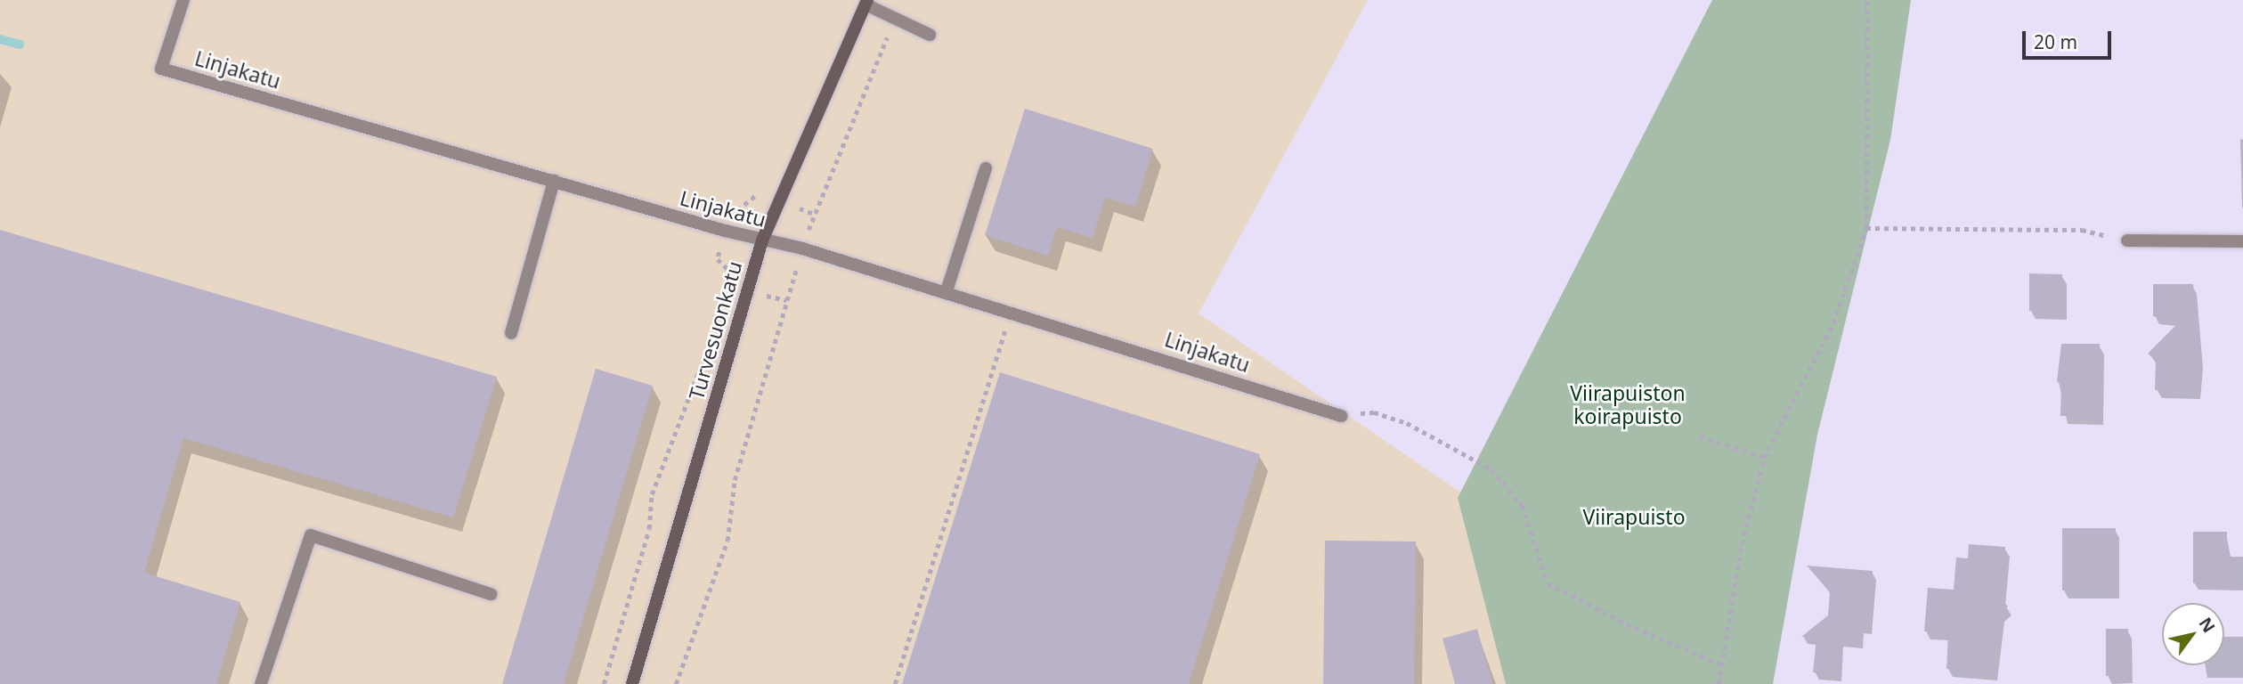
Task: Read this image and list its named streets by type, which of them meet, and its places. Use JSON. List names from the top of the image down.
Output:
{
  "streets": {
    "main road": ["Turvesuonkatu"],
    "street": ["Linjakatu"]
  },
  "crossings": [
    ["Linjakatu", "Turvesuonkatu"]
  ],
  "parks": ["Viirapuiston koirapuisto", "Viirapuisto"],
  "scale_bar": "20 m",
  "north": "top right"
}
